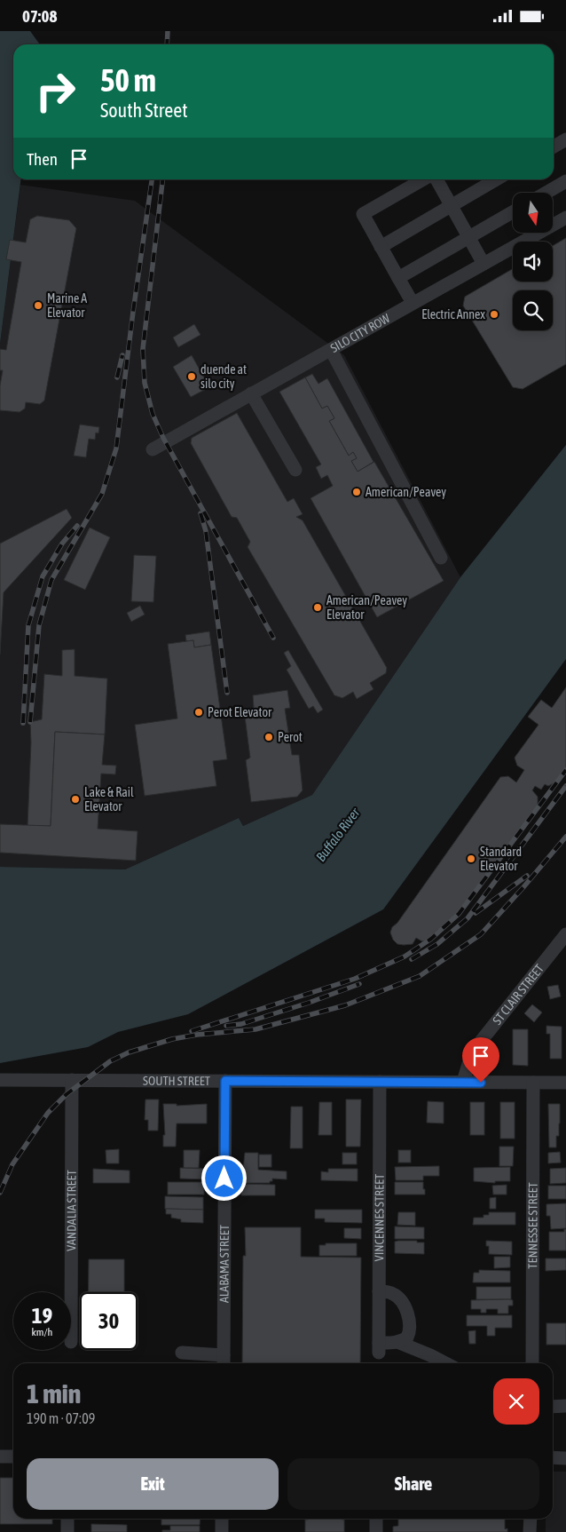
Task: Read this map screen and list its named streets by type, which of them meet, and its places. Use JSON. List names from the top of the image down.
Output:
{
  "streets": {
    "street": [
      "SILO CITY ROW",
      "ST CLAIR STREET",
      "SOUTH STREET",
      "VANDALIA STREET",
      "VINCENNES STREET",
      "TENNESSEE STREET",
      "ALABAMA STREET"
    ]
  },
  "crossings": [
    ["ST CLAIR STREET", "SOUTH STREET"],
    ["SOUTH STREET", "VANDALIA STREET"],
    ["SOUTH STREET", "VINCENNES STREET"],
    ["SOUTH STREET", "TENNESSEE STREET"],
    ["SOUTH STREET", "ALABAMA STREET"]
  ],
  "water": ["Buffalo River"],
  "places": [
    "Marine A Elevator",
    "Electric Annex",
    "duende at silo city",
    "American/Peavey",
    "American/Peavey Elevator",
    "Perot Elevator",
    "Perot",
    "Lake & Rail Elevator",
    "Standard Elevator"
  ],
  "north": "bottom",
  "page": {
    "status": "07:08",
    "turn": ["50 m", "South Street"],
    "then": "Then",
    "speed": "19 km/h",
    "limit": "30",
    "heading": ["1 min", "190 m · 07:09"],
    "buttons": ["Exit", "Share"]
  }
}
